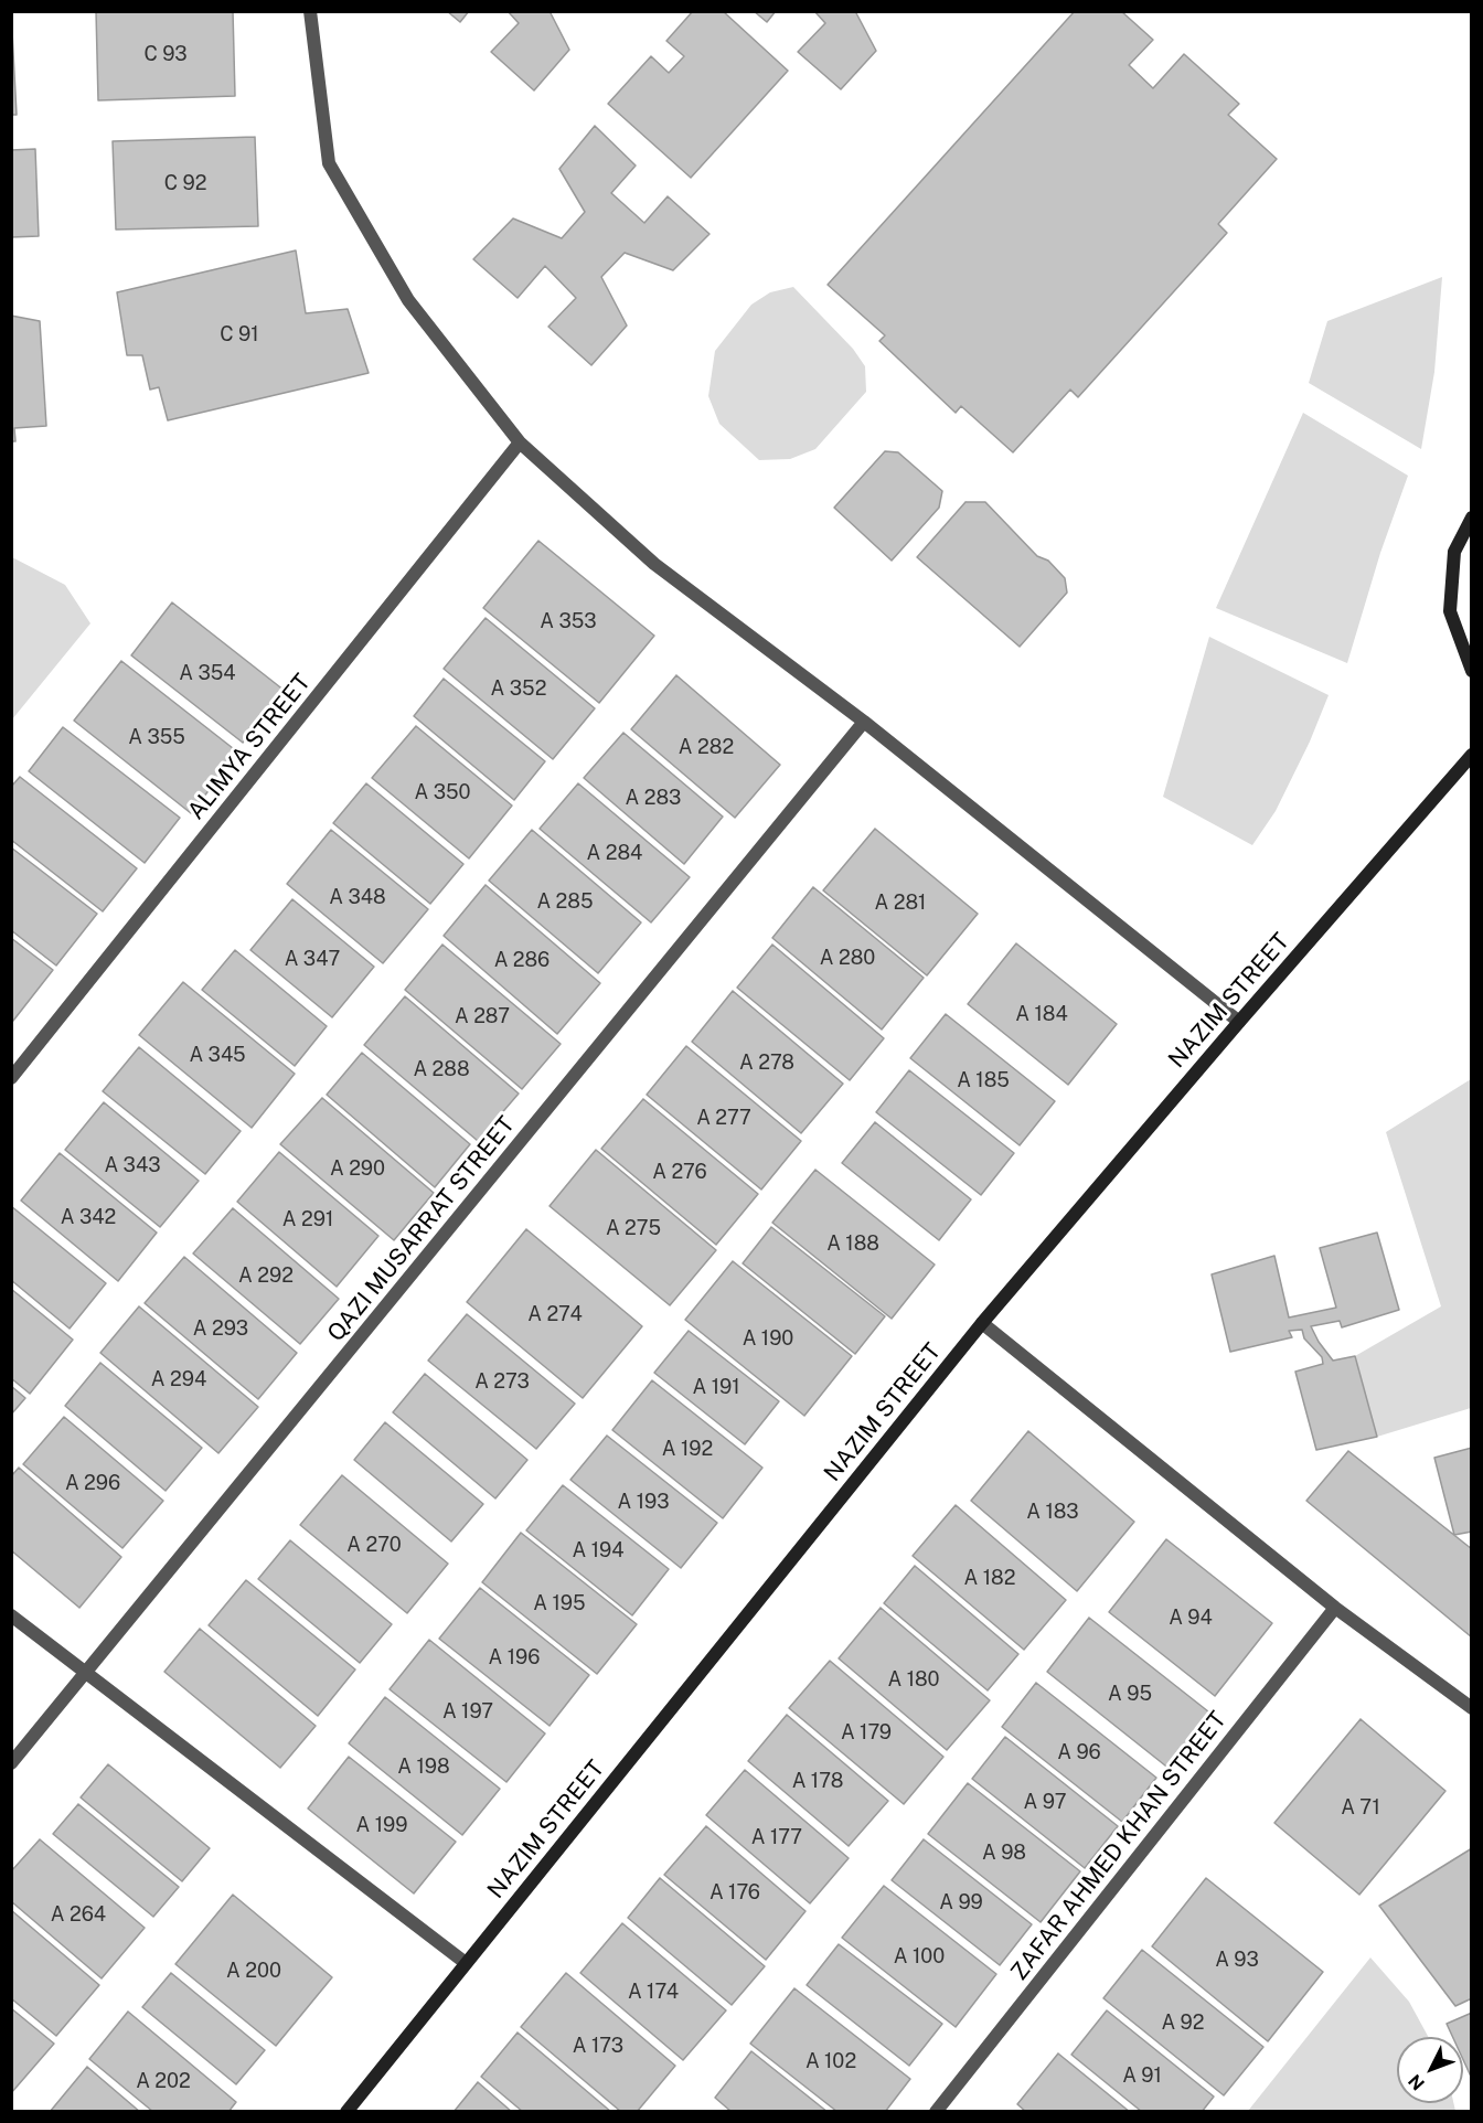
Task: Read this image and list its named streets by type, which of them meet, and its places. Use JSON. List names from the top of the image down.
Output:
{
  "streets": {
    "street": [
      "ALIMYA STREET",
      "NAZIM STREET",
      "QAZI MUSARRAT STREET",
      "ZAFAR AHMED KHAN STREET"
    ]
  },
  "house_numbers": [
    "C 93",
    "C 92",
    "C 91",
    "A 353",
    "A 354",
    "A 352",
    "A 355",
    "A 282",
    "A 350",
    "A 283",
    "A 284",
    "A 348",
    "A 285",
    "A 281",
    "A 280",
    "A 347",
    "A 286",
    "A 184",
    "A 287",
    "A 345",
    "A 278",
    "A 288",
    "A 185",
    "A 277",
    "A 343",
    "A 290",
    "A 276",
    "A 342",
    "A 291",
    "A 275",
    "A 188",
    "A 292",
    "A 274",
    "A 293",
    "A 190",
    "A 294",
    "A 273",
    "A 191",
    "A 192",
    "A 296",
    "A 193",
    "A 183",
    "A 270",
    "A 194",
    "A 182",
    "A 195",
    "A 94",
    "A 196",
    "A 180",
    "A 95",
    "A 197",
    "A 179",
    "A 96",
    "A 198",
    "A 178",
    "A 97",
    "A 71",
    "A 199",
    "A 177",
    "A 98",
    "A 176",
    "A 99",
    "A 264",
    "A 100",
    "A 93",
    "A 200",
    "A 174",
    "A 92",
    "A 173",
    "A 102",
    "A 91",
    "A 202"
  ],
  "north": "bottom left"
}
